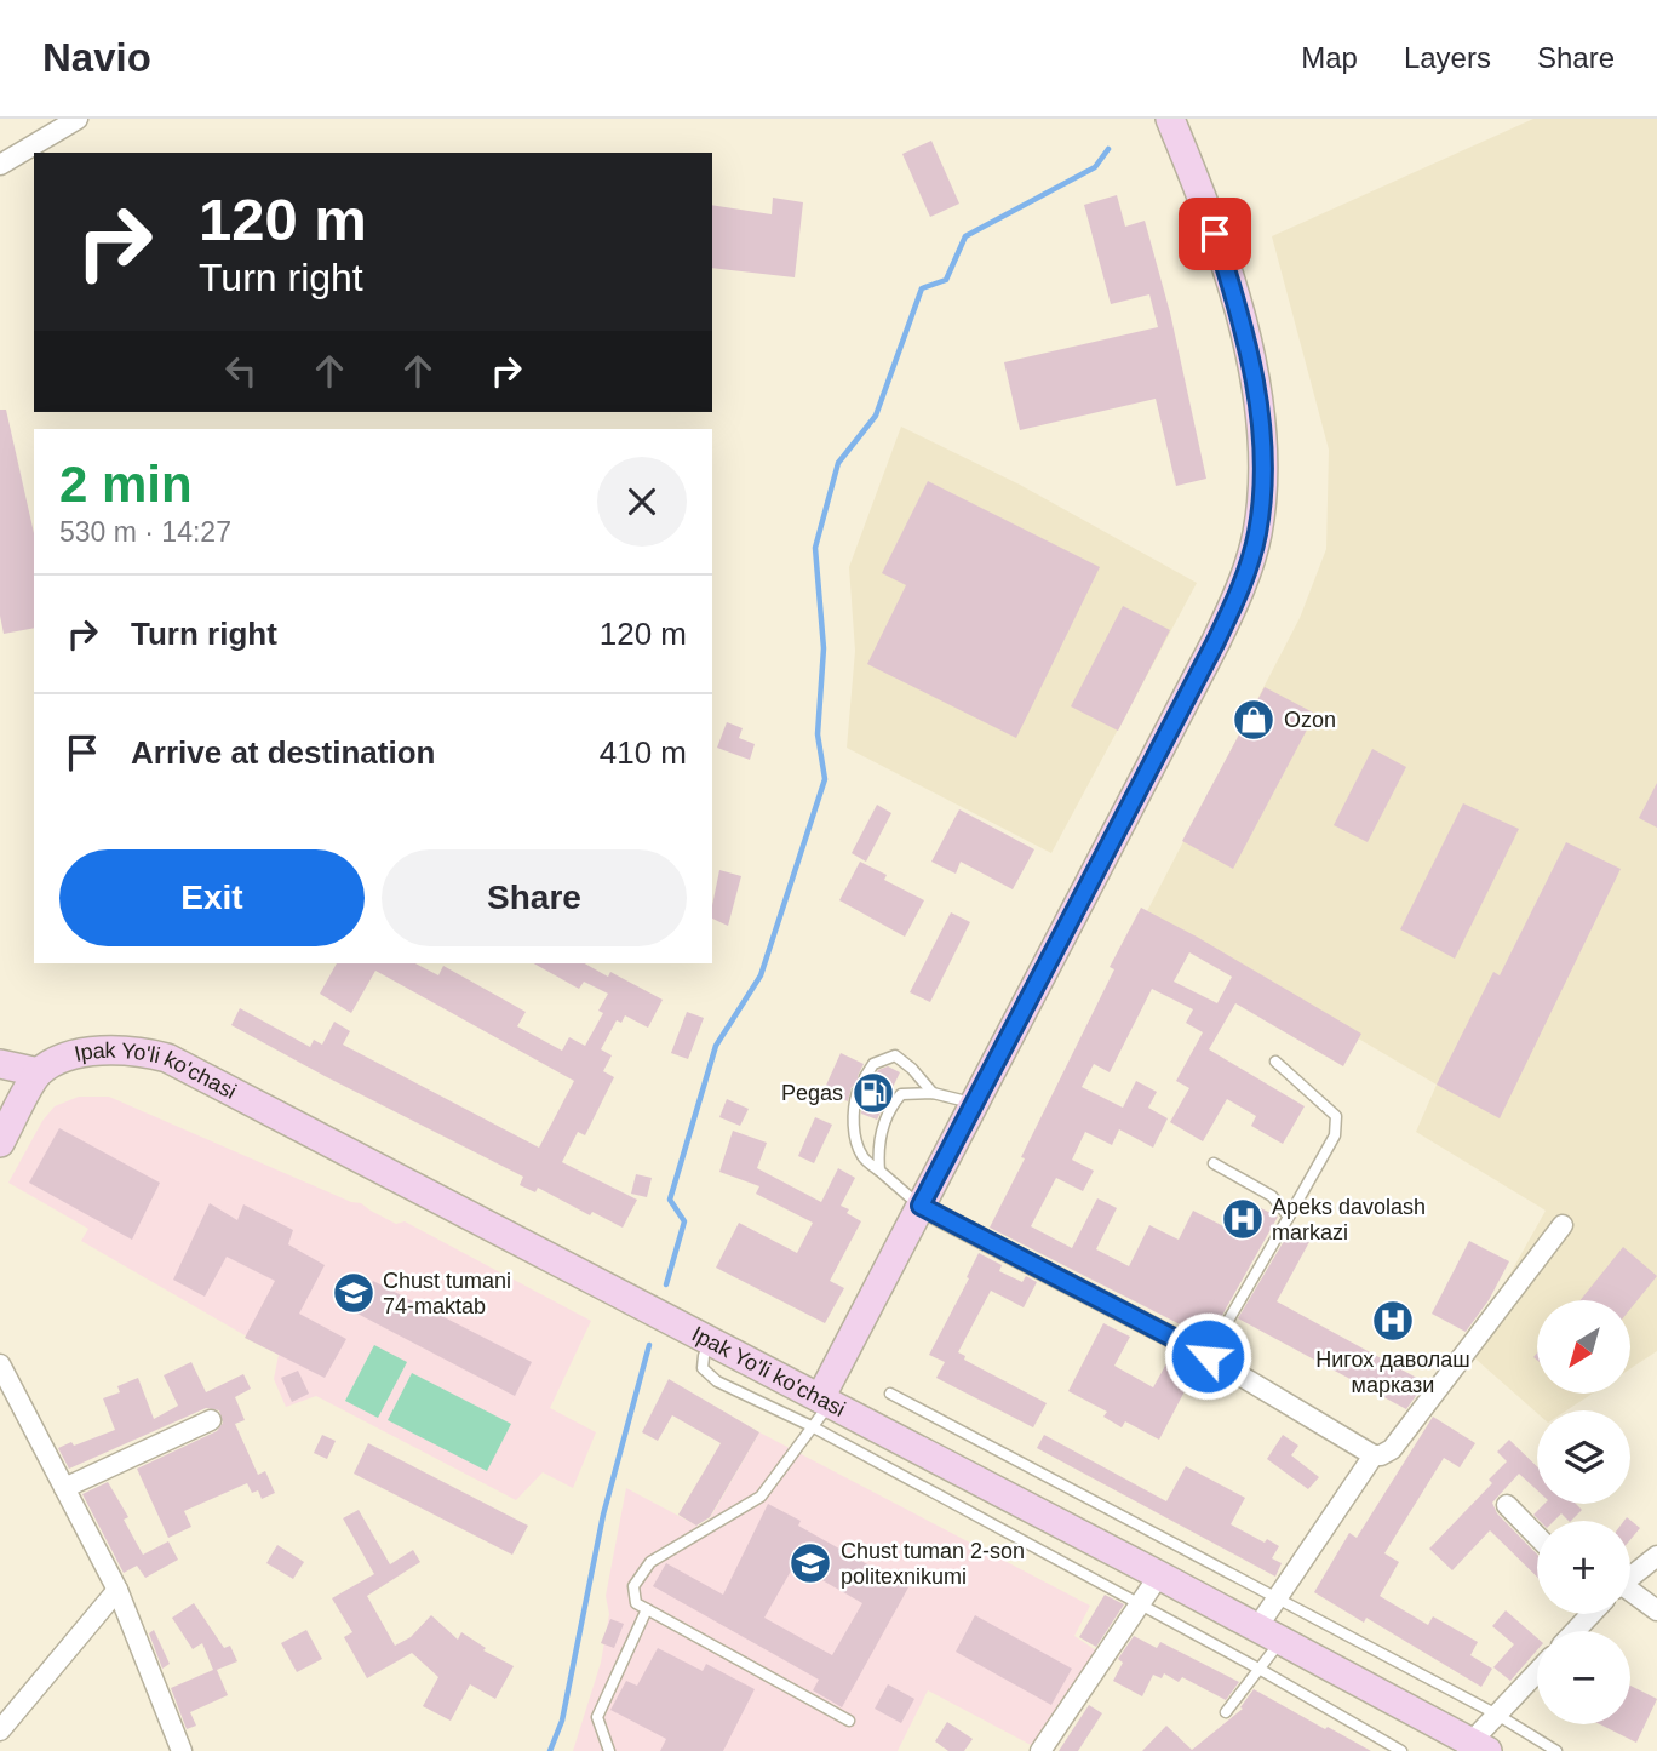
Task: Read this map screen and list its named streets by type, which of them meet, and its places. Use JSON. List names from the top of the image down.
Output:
{
  "streets": {
    "main road": ["Ipak Yo'li ko'chasi"]
  },
  "places": {
    "shop": ["Ozon"],
    "fuel station": ["Pegas"],
    "hospital": ["Apeks davolash markazi", "Нигох даволаш маркази"],
    "school or university": ["Chust tumani 74-maktab", "Chust tuman 2-son politexnikumi"]
  },
  "north": "bottom left",
  "page": {
    "header": "Navio",
    "nav": ["Map", "Layers", "Share"],
    "turn": ["120 m", "Turn right"],
    "heading": ["2 min", "530 m · 14:27"],
    "list": [
      {
        "name": "Turn right",
        "value": "120 m"
      },
      {
        "name": "Arrive at destination",
        "value": "410 m"
      }
    ],
    "buttons": ["Exit", "Share"],
    "map_buttons": ["+", "−"]
  }
}
